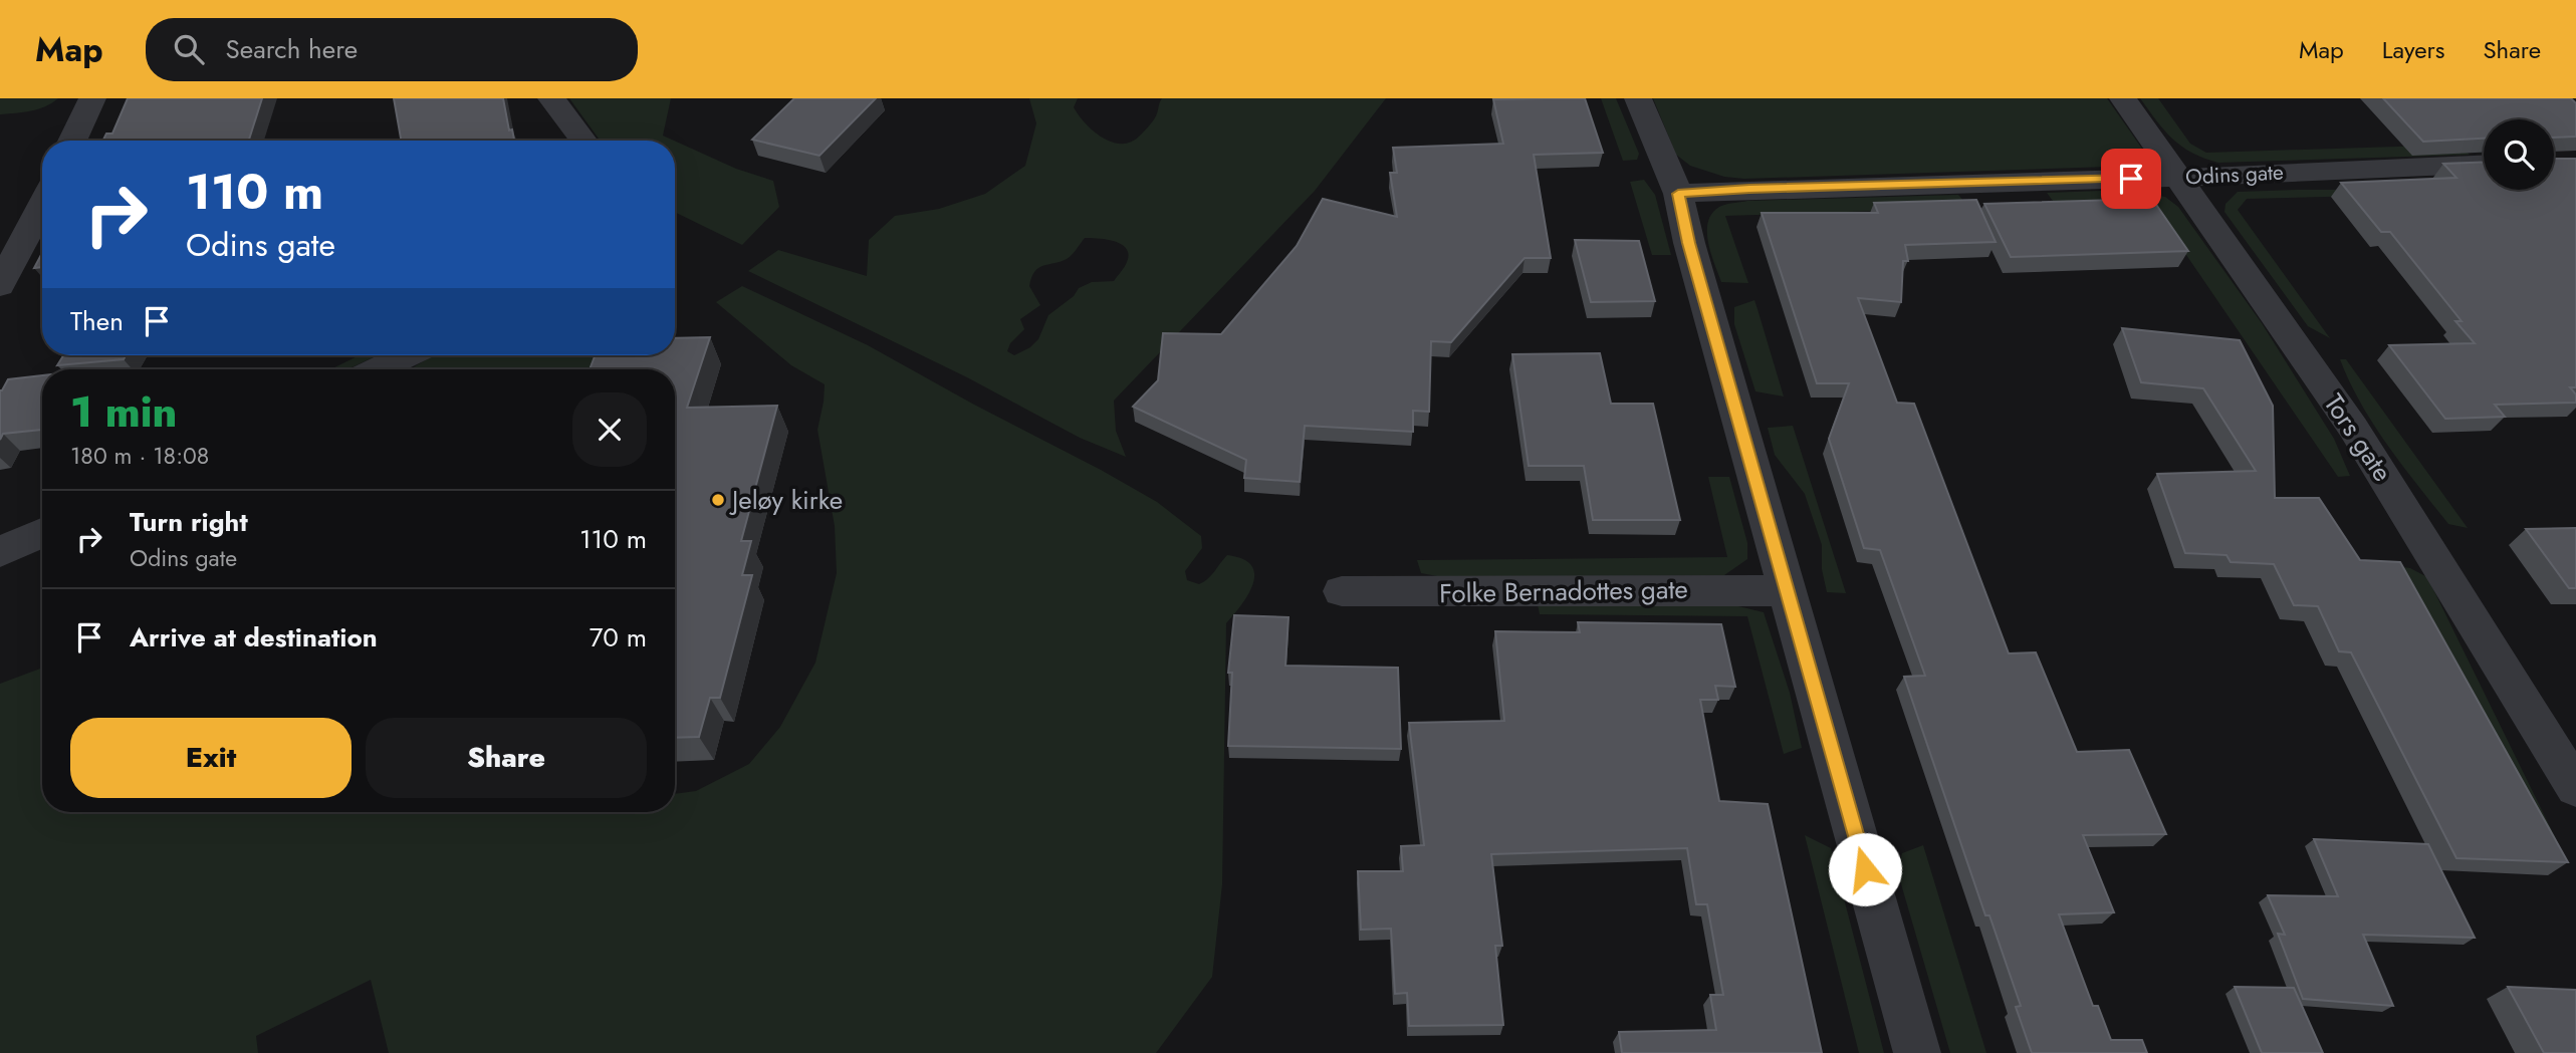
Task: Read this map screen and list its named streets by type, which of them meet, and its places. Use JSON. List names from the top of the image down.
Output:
{
  "streets": {
    "street": ["Odins gate", "Tors gate", "Folke Bernadottes gate"]
  },
  "crossings": [
    ["Odins gate", "Tors gate"]
  ],
  "places": ["Jeløy kirke"],
  "page": {
    "header": "Map",
    "search": "Search here",
    "nav": ["Map", "Layers", "Share"],
    "turn": ["110 m", "Odins gate"],
    "then": "Then",
    "heading": ["1 min", "180 m · 18:08"],
    "list": [
      {
        "name": "Turn right",
        "note": "Odins gate",
        "value": "110 m"
      },
      {
        "name": "Arrive at destination",
        "value": "70 m"
      }
    ],
    "buttons": ["Exit", "Share"]
  }
}
